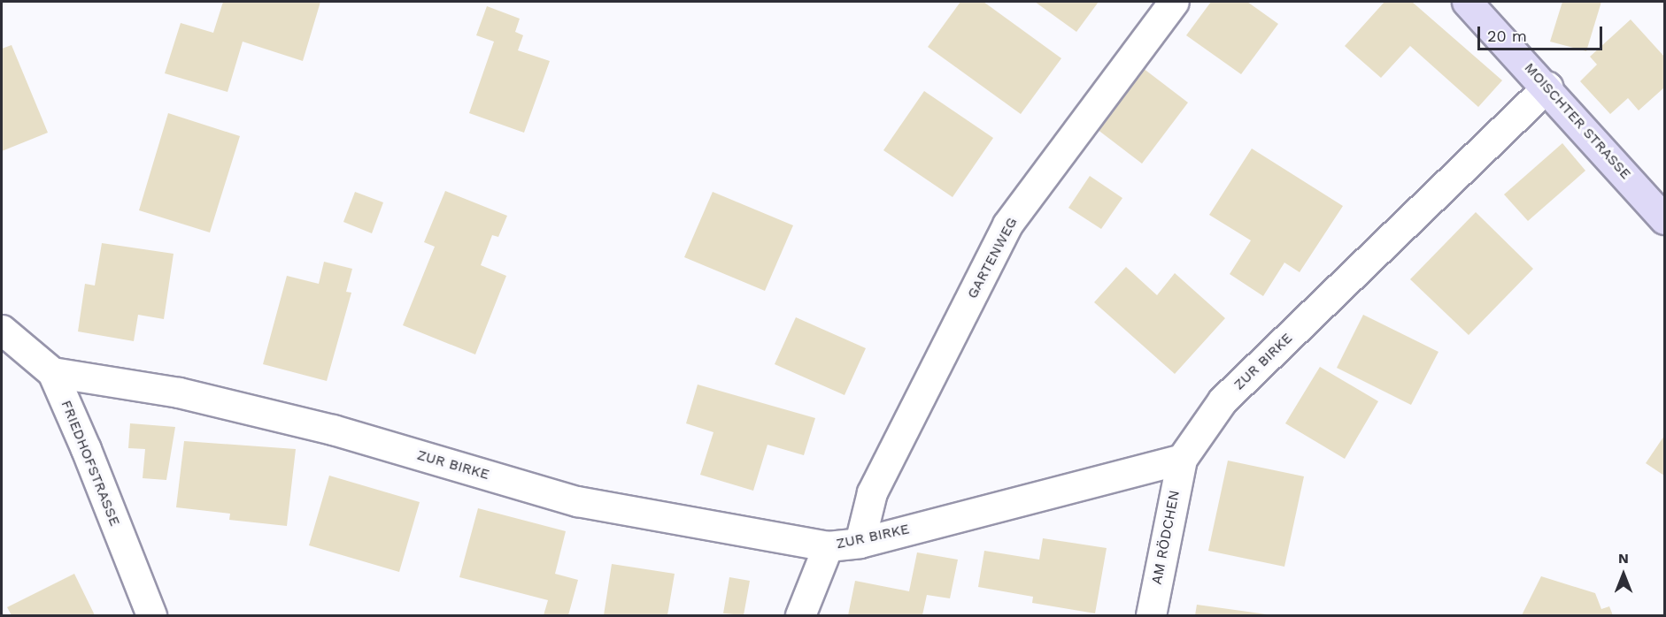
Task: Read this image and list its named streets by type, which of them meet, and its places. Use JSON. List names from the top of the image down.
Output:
{
  "streets": {
    "street": [
      "MOISCHTER STRASSE",
      "GARTENWEG",
      "ZUR BIRKE",
      "FRIEDHOFSTRASSE",
      "AM RÖDCHEN"
    ]
  },
  "crossings": [
    ["MOISCHTER STRASSE", "ZUR BIRKE"],
    ["GARTENWEG", "ZUR BIRKE"],
    ["ZUR BIRKE", "FRIEDHOFSTRASSE"],
    ["ZUR BIRKE", "AM RÖDCHEN"]
  ],
  "scale_bar": "20 m",
  "north": "top"
}
